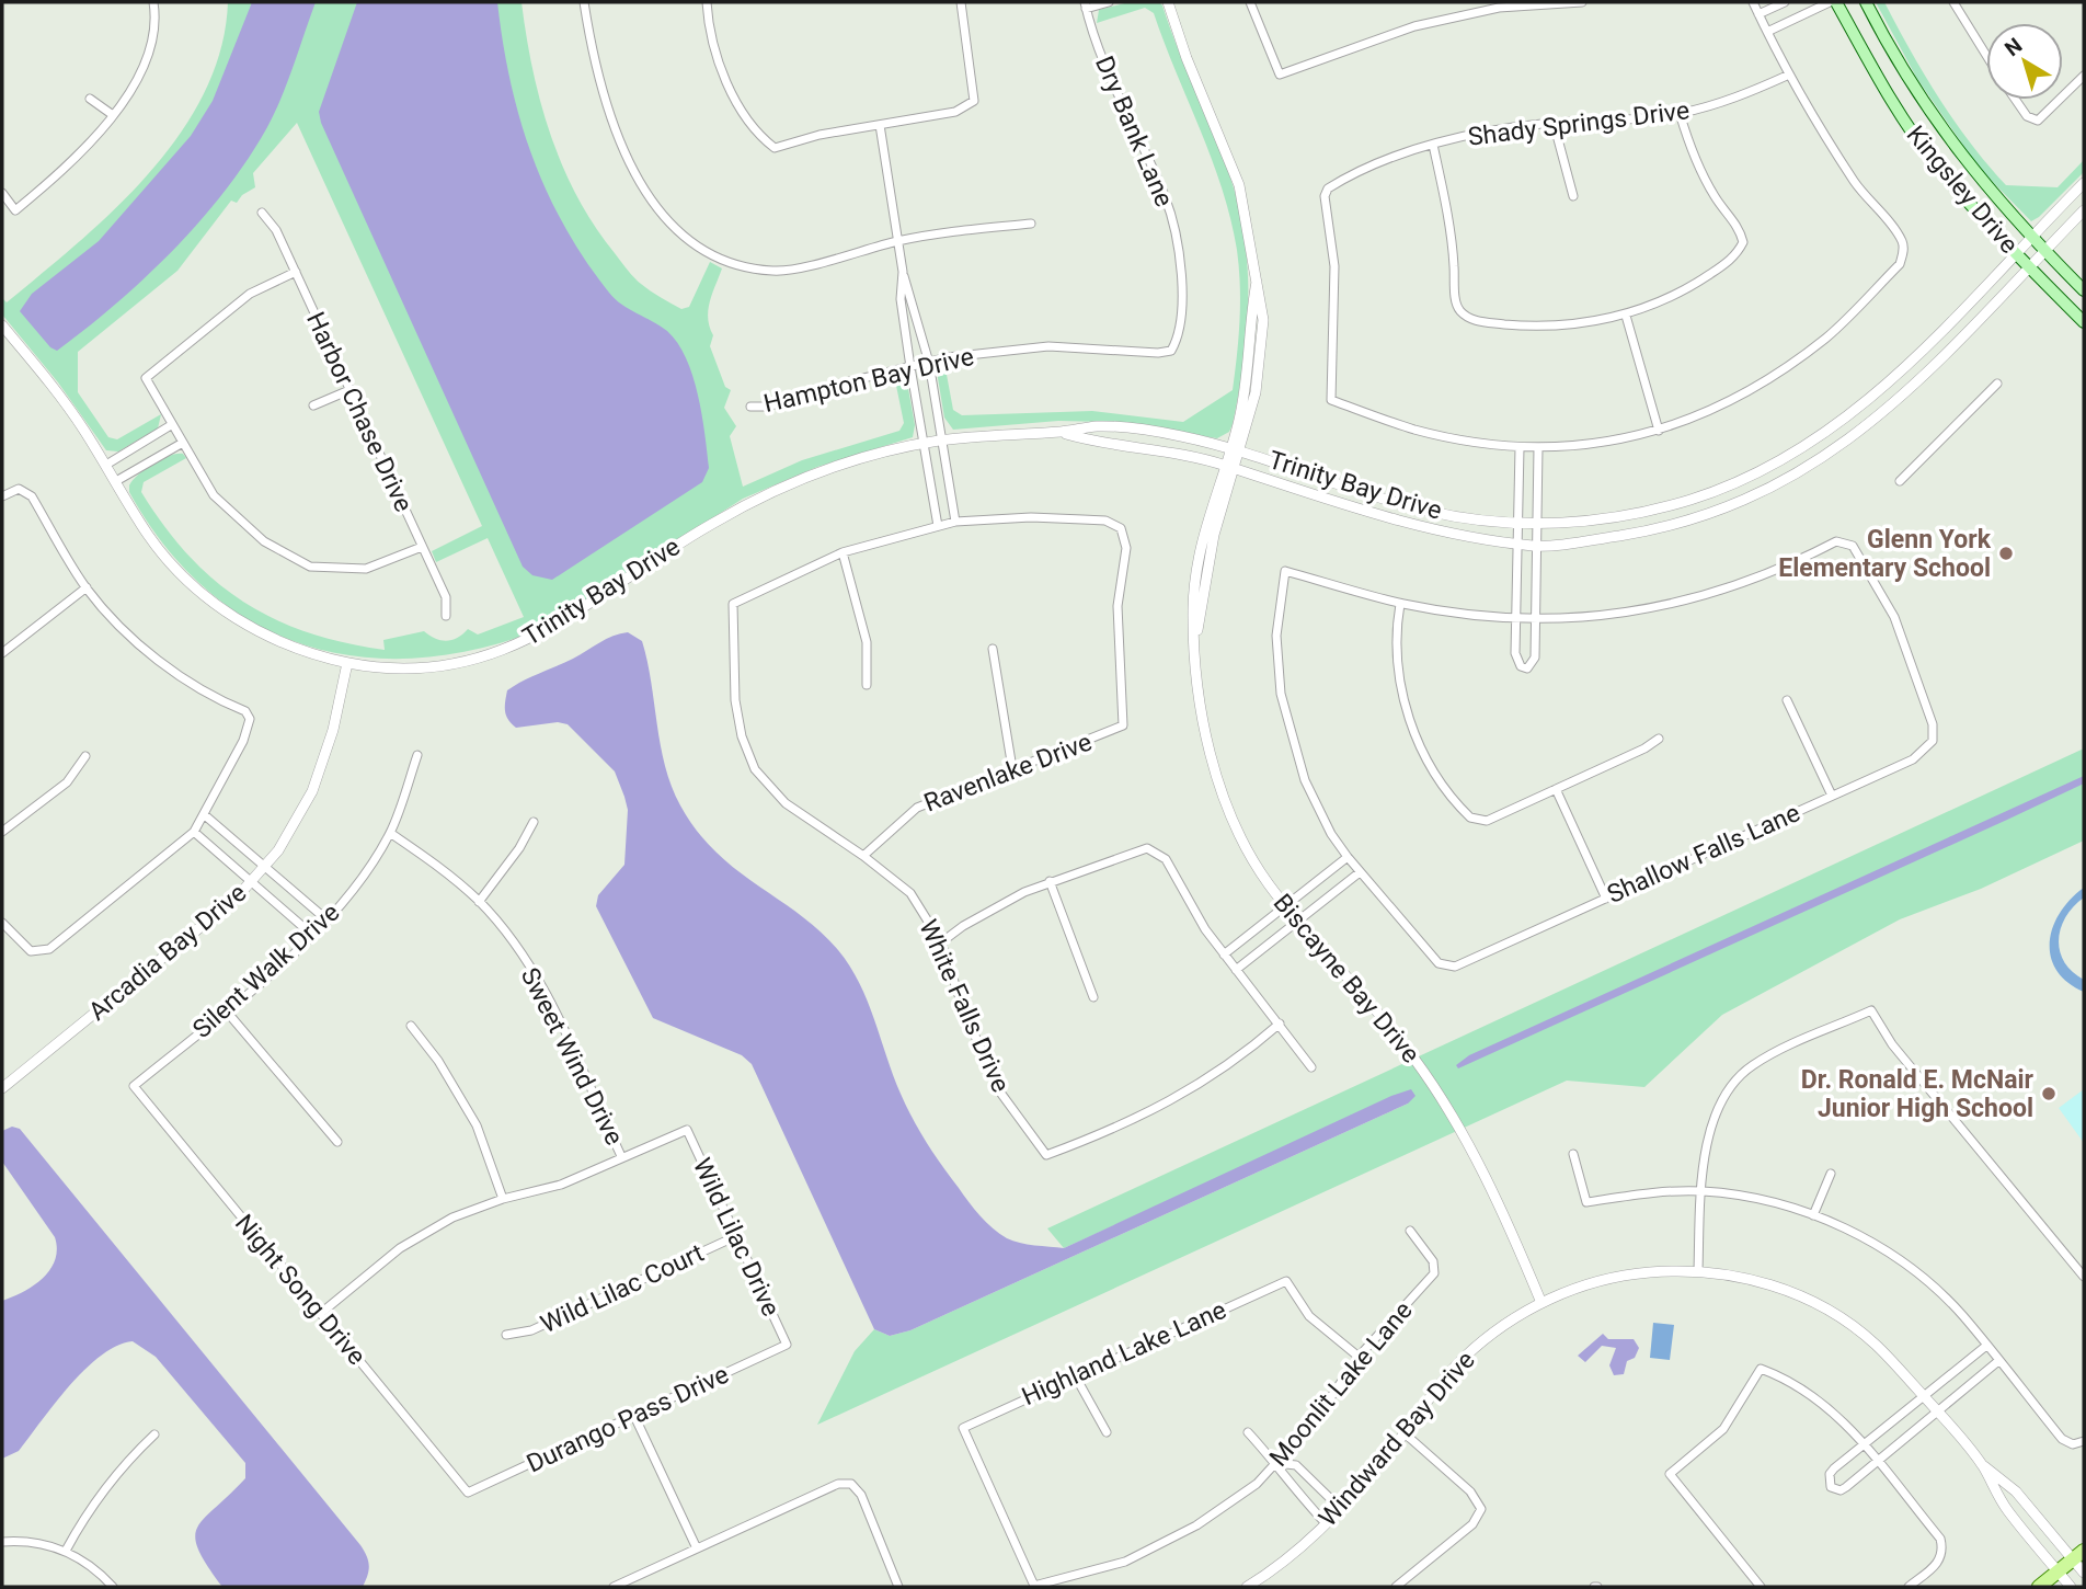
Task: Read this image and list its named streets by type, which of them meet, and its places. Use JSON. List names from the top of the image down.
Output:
{
  "streets": {
    "main road": ["Kingsley Drive"],
    "street": [
      "Shady Springs Drive",
      "Dry Bank Lane",
      "Hampton Bay Drive",
      "Harbor Chase Drive",
      "Trinity Bay Drive",
      "Ravenlake Drive",
      "Shallow Falls Lane",
      "Arcadia Bay Drive",
      "Silent Walk Drive",
      "Biscayne Bay Drive",
      "White Falls Drive",
      "Sweet Wind Drive",
      "Wild Lilac Drive",
      "Wild Lilac Court",
      "Night Song Drive",
      "Highland Lake Lane",
      "Moonlit Lake Lane",
      "Durango Pass Drive",
      "Windward Bay Drive"
    ]
  },
  "crossings": [
    ["Dry Bank Lane", "Hampton Bay Drive"],
    ["Kingsley Drive", "Trinity Bay Drive"],
    ["Trinity Bay Drive", "Arcadia Bay Drive"],
    ["Trinity Bay Drive", "Biscayne Bay Drive"],
    ["Ravenlake Drive", "White Falls Drive"],
    ["Silent Walk Drive", "Sweet Wind Drive"],
    ["Silent Walk Drive", "Night Song Drive"],
    ["Biscayne Bay Drive", "Windward Bay Drive"],
    ["Sweet Wind Drive", "Wild Lilac Drive"],
    ["Wild Lilac Drive", "Wild Lilac Court"],
    ["Wild Lilac Drive", "Durango Pass Drive"],
    ["Night Song Drive", "Durango Pass Drive"],
    ["Highland Lake Lane", "Moonlit Lake Lane"]
  ],
  "places": ["Glenn York Elementary School", "Dr. Ronald E. McNair Junior High School"],
  "north": "top left"
}
